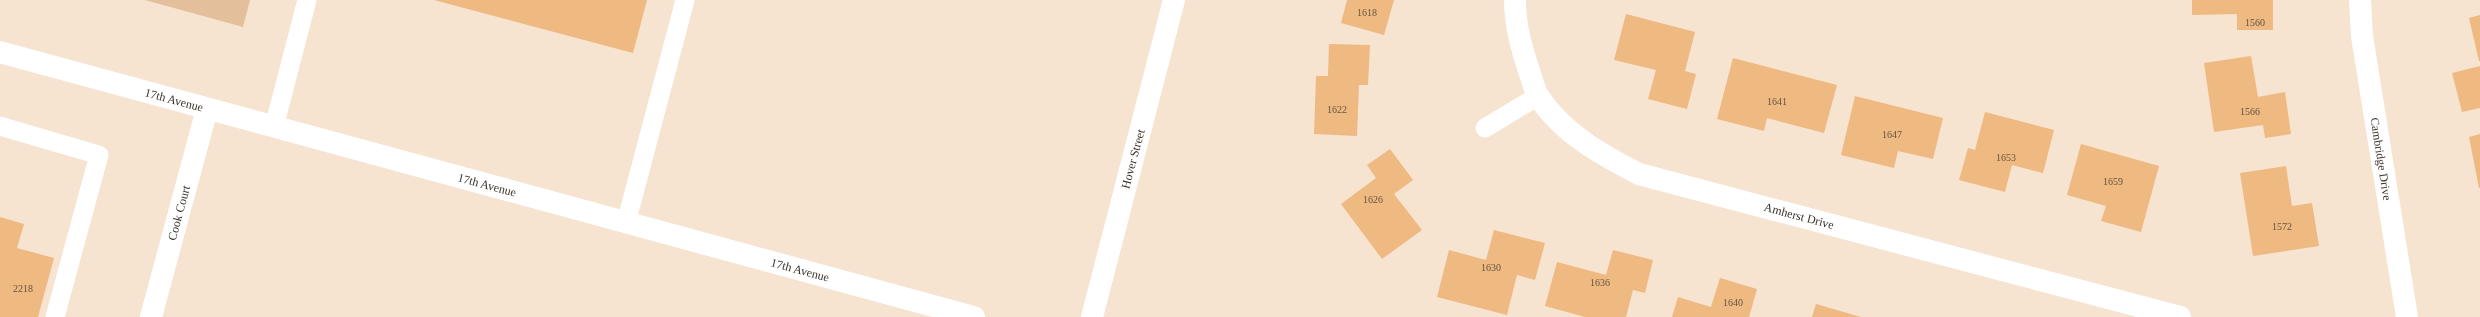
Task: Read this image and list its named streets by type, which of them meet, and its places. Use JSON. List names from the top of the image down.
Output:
{
  "streets": {
    "main road": [
      "17th Avenue",
      "Hover Street",
      "Cambridge Drive",
      "Cook Court",
      "Amherst Drive"
    ]
  },
  "crossings": [
    ["17th Avenue", "Cook Court"]
  ],
  "house_numbers": [
    "1618",
    "1560",
    "1641",
    "1622",
    "1566",
    "1647",
    "1653",
    "1659",
    "1626",
    "1572",
    "1630",
    "1636",
    "2218",
    "1640"
  ]
}
